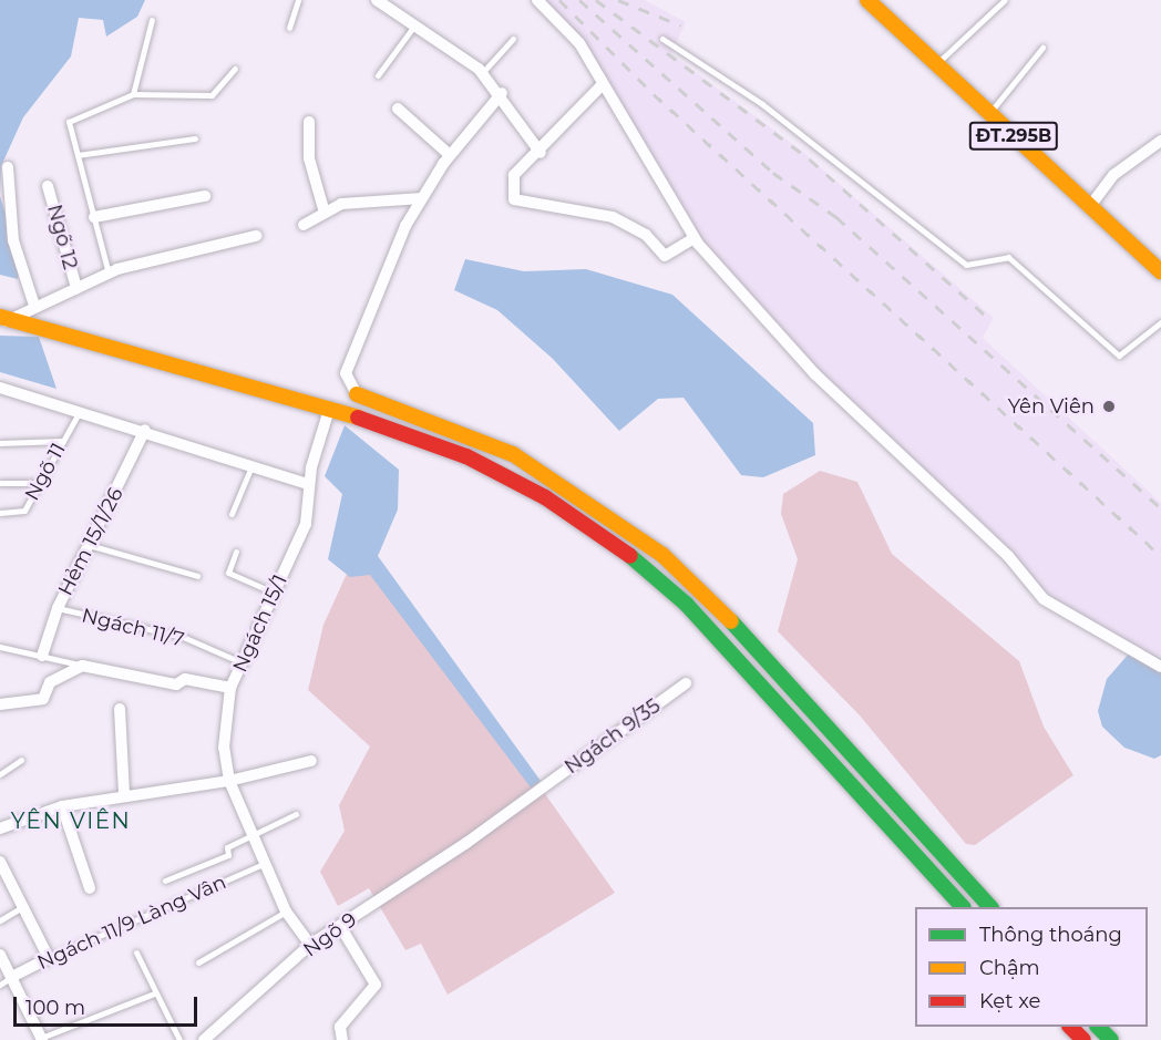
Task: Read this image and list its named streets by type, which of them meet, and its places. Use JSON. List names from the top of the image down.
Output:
{
  "streets": {
    "street": [
      "ĐT.295B",
      "Ngõ 12",
      "Hẻm 15/1/26",
      "Ngách 15/1",
      "Ngách 9/35",
      "Ngách 11/9 Làng Vân",
      "Ngõ 9"
    ],
    "lane": ["Ngõ 11", "Ngách 11/7"]
  },
  "crossings": [
    ["Hẻm 15/1/26", "Ngách 11/7"],
    ["Ngách 15/1", "Ngách 11/7"],
    ["Ngách 15/1", "Ngách 11/9 Làng Vân"],
    ["Ngách 15/1", "Ngõ 9"],
    ["Ngách 9/35", "Ngõ 9"]
  ],
  "districts": ["YÊN VIÊN"],
  "places": ["Yên Viên"],
  "legend": ["Thông thoáng", "Chậm", "Kẹt xe"],
  "scale_bar": "100 m"
}
